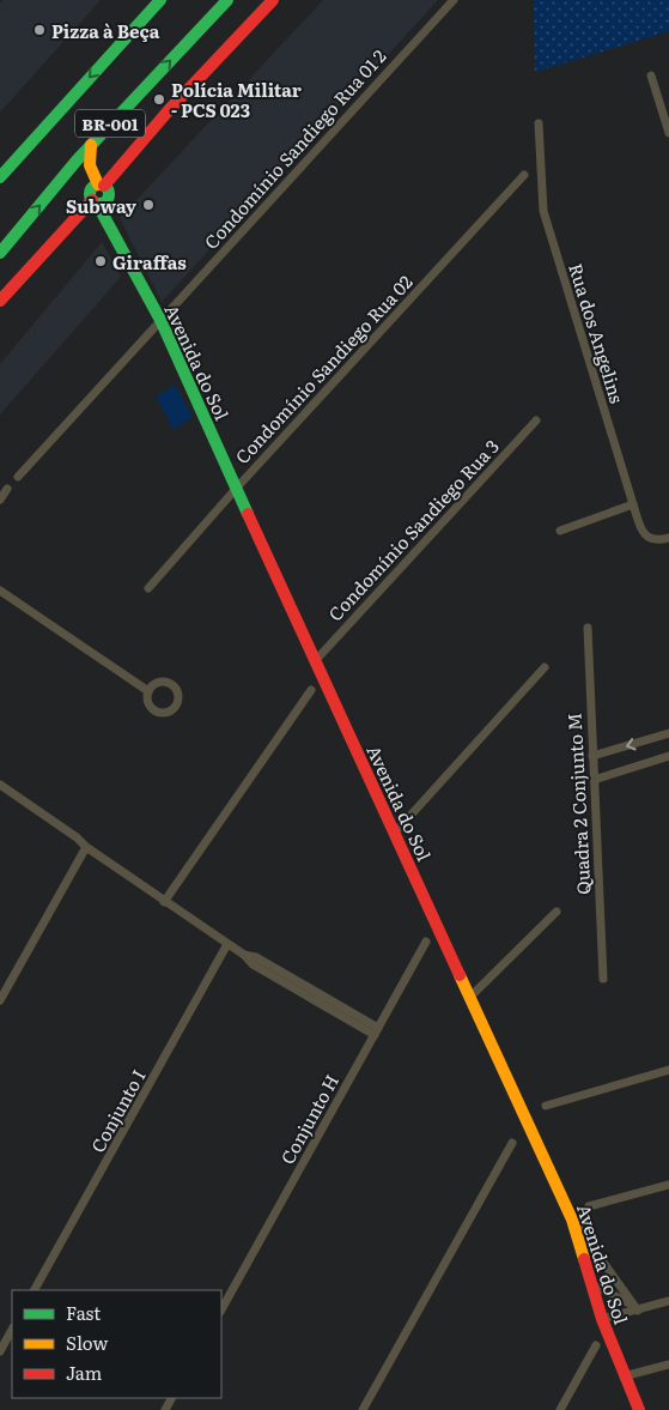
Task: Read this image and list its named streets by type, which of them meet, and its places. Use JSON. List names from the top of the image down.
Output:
{
  "streets": {
    "main road": ["BR-001", "Avenida do Sol"],
    "street": [
      "Condomínio Sandiego Rua 01 2",
      "Rua dos Angelins",
      "Condomínio Sandiego Rua 02",
      "Condomínio Sandiego Rua 3",
      "Quadra 2 Conjunto M",
      "Conjunto I",
      "Conjunto H"
    ]
  },
  "crossings": [
    ["Condomínio Sandiego Rua 01 2", "Avenida do Sol"],
    ["Avenida do Sol", "Condomínio Sandiego Rua 02"],
    ["Avenida do Sol", "Condomínio Sandiego Rua 3"]
  ],
  "places": [
    "Pizza à Beça",
    "Polícia Militar - PCS 023",
    "Subway",
    "Giraffas"
  ],
  "legend": ["Fast", "Slow", "Jam"]
}
